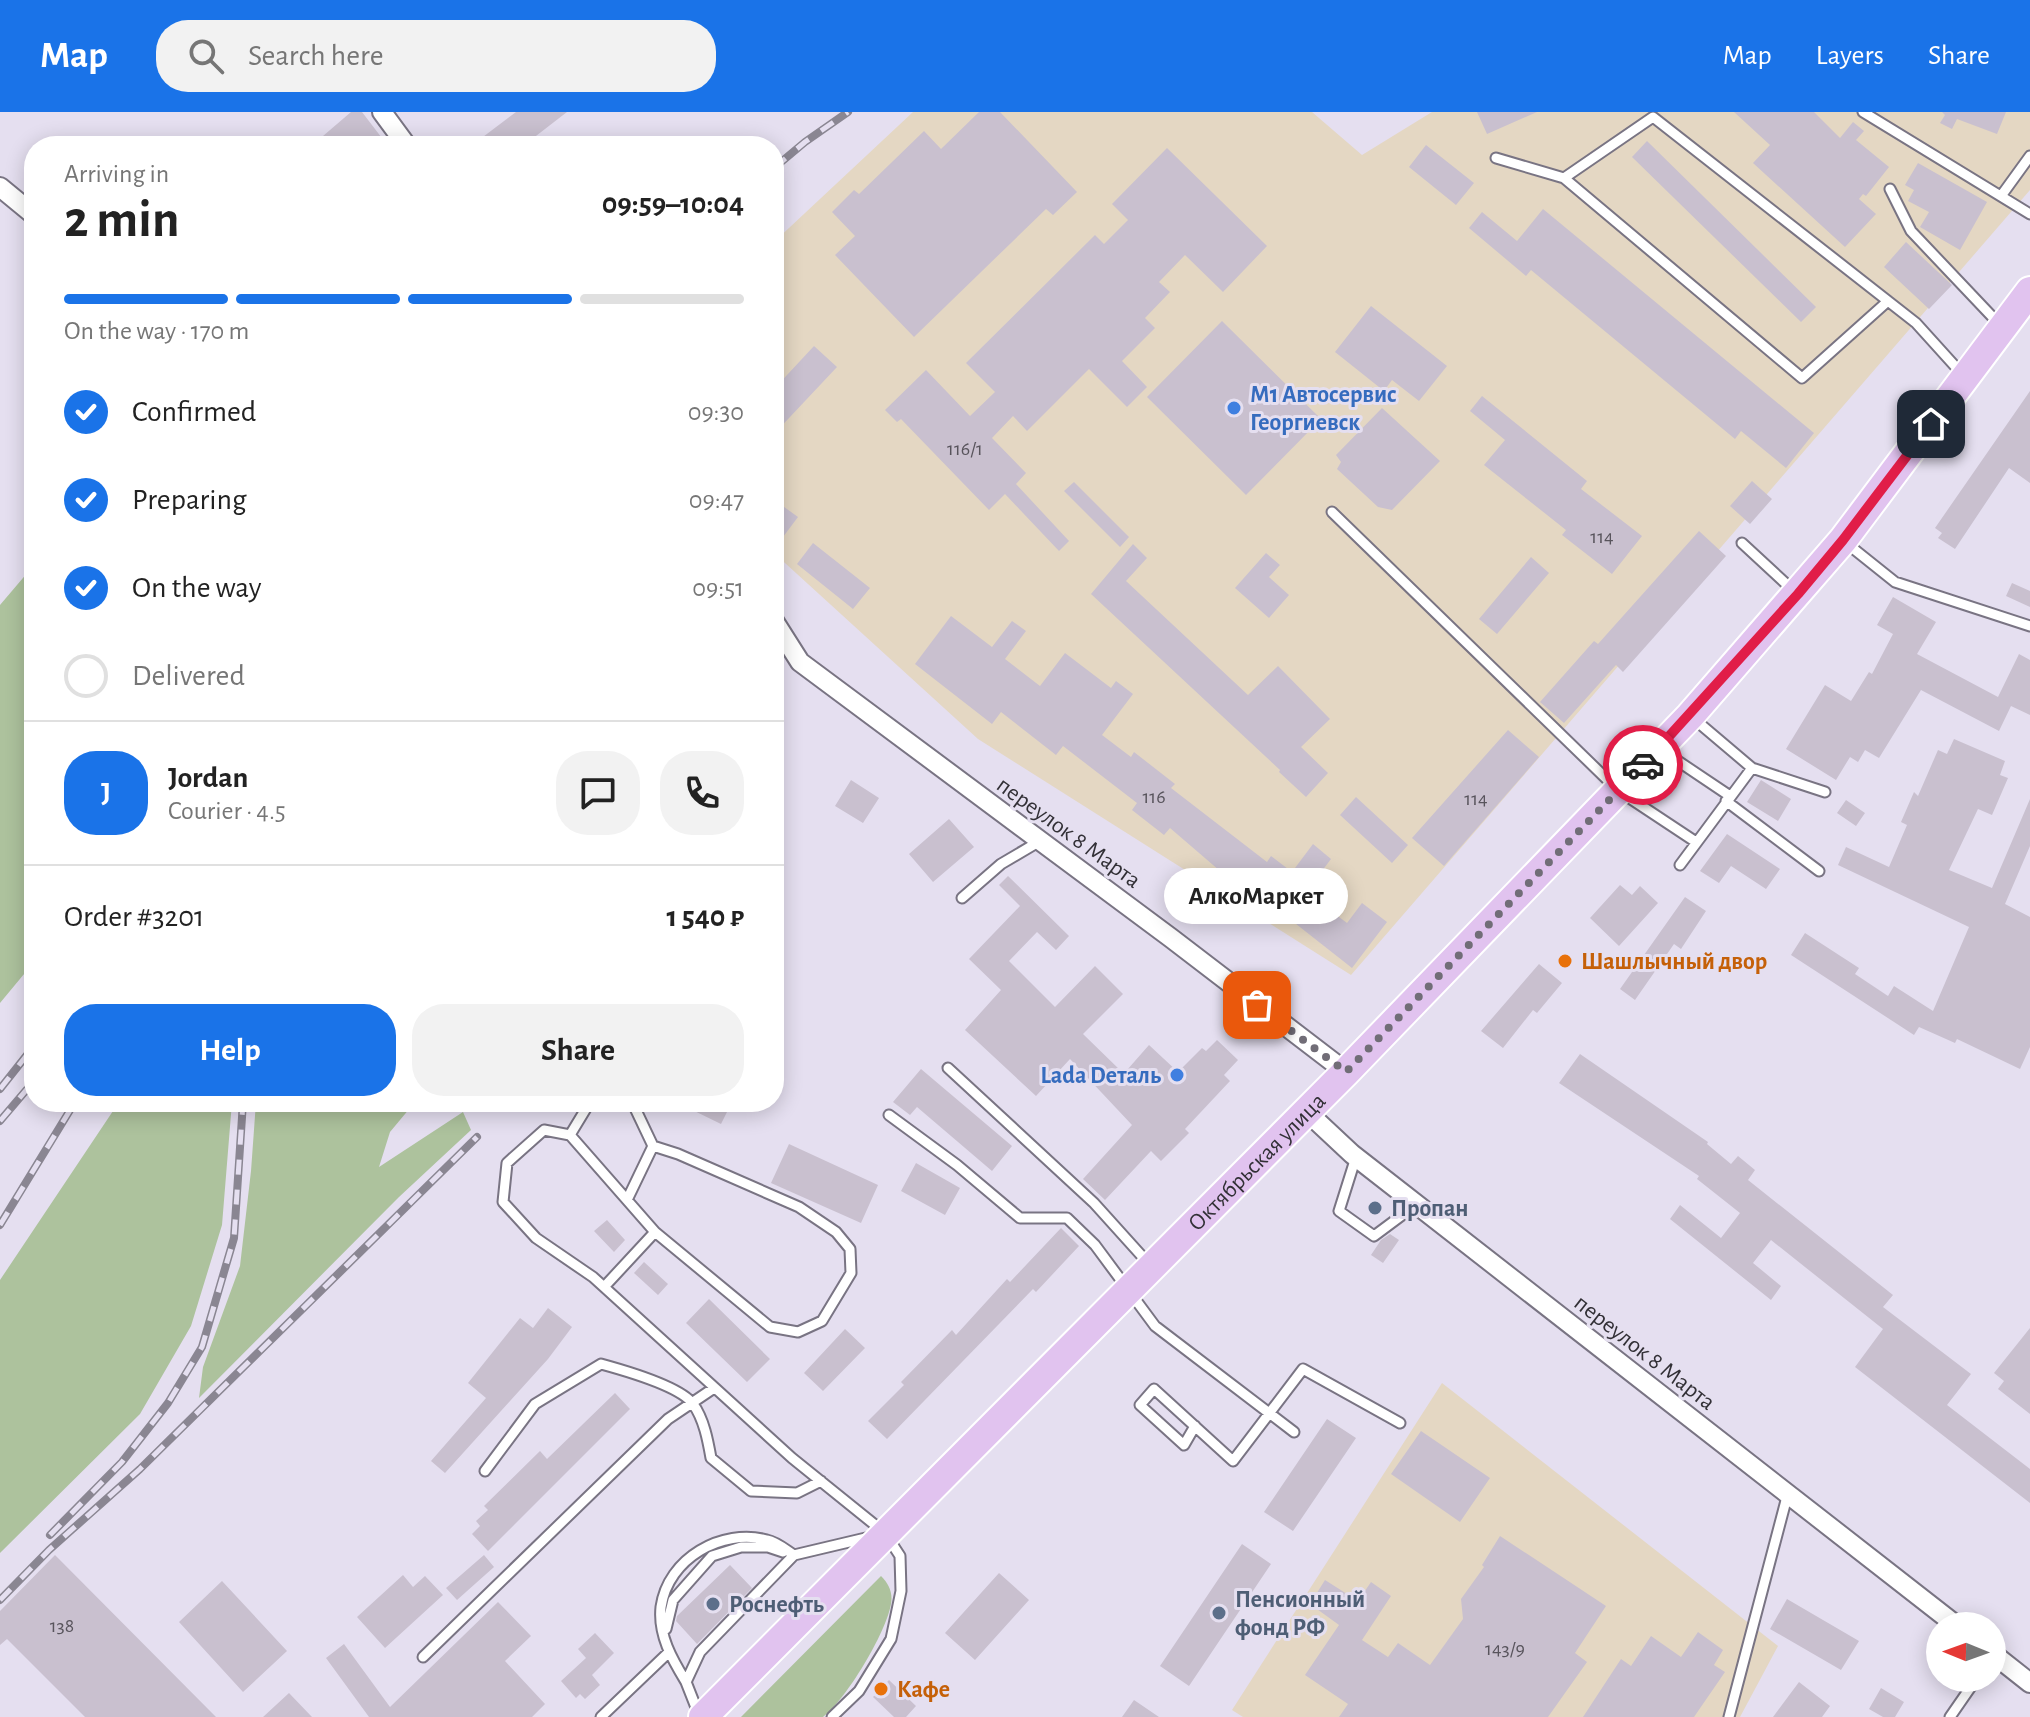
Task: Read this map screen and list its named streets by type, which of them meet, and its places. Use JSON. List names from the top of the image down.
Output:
{
  "streets": {
    "main road": ["Октябрьская улица"],
    "street": ["переулок 8 Марта"]
  },
  "crossings": [
    ["переулок 8 Марта", "Октябрьская улица"]
  ],
  "places": [
    "М1 Автосервис Георгиевск",
    "Шашлычный двор",
    "АлкоМаркет",
    "Lada Dеталь",
    "Пропан",
    "Роснефть",
    "Пенсионный фонд РФ",
    "Кафе"
  ],
  "house_numbers": [
    "116/1",
    "114",
    "116",
    "114",
    "138",
    "143/9"
  ],
  "north": "left",
  "page": {
    "header": "Map",
    "search": "Search here",
    "nav": ["Map", "Layers", "Share"],
    "heading": ["2 min", "Arriving in", "09:59–10:04"],
    "panel": [
      "Jordan",
      "Courier · 4.5",
      "Order #3201",
      "1 540 ₽"
    ],
    "bar": "On the way · 170 m",
    "list": [
      ["Confirmed", "09:30"],
      ["Preparing", "09:47"],
      ["On the way", "09:51"],
      "Delivered"
    ],
    "round": "J",
    "bubble": "АлкоМаркет",
    "buttons": ["Help", "Share"]
  }
}
